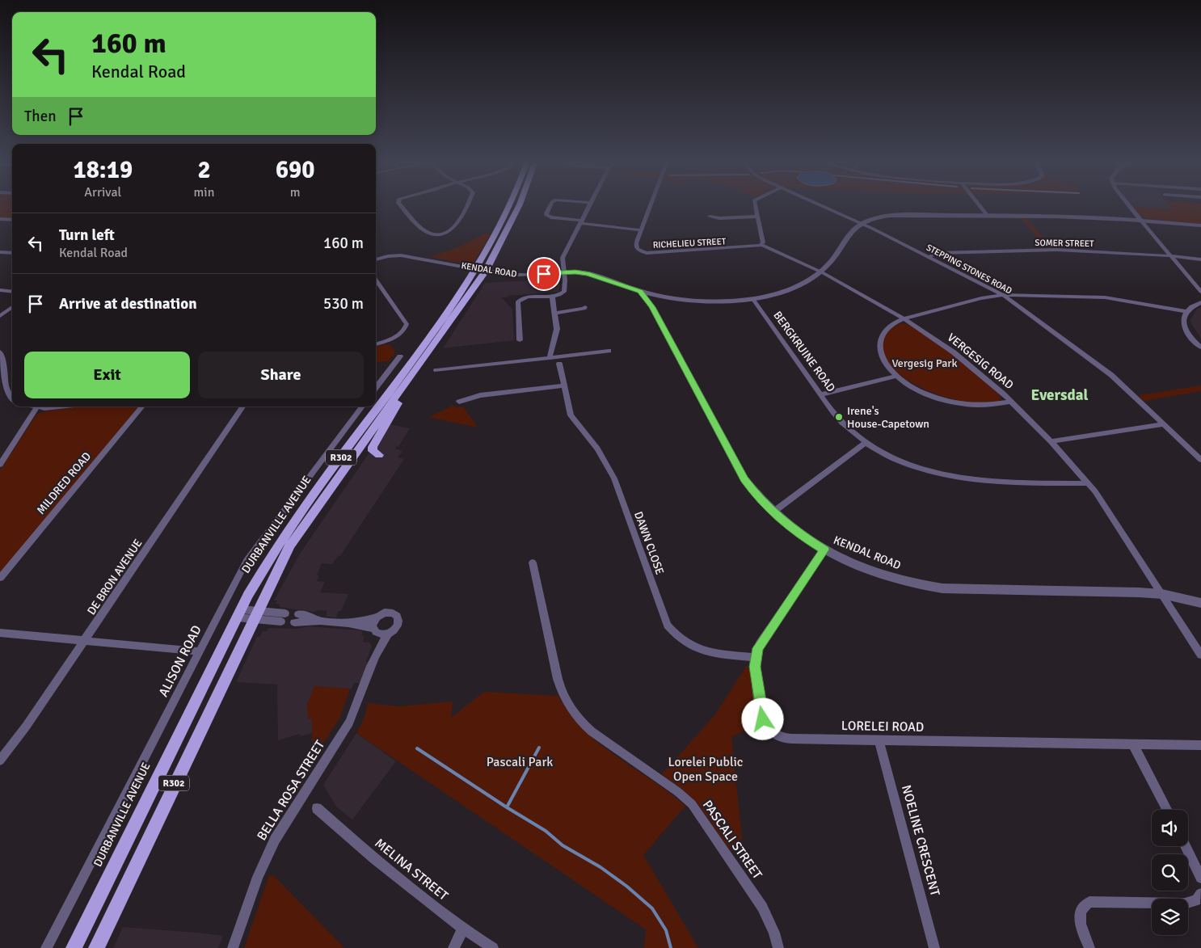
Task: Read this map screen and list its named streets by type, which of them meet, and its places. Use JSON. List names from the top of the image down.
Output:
{
  "streets": {
    "main road": ["R302", "DURBANVILLE AVENUE"],
    "street": [
      "RICHELIEU STREET",
      "SOMER STREET",
      "STEPPING STONES ROAD",
      "KENDAL ROAD",
      "BERGKRUINE ROAD",
      "VERGESIG ROAD",
      "MILDRED ROAD",
      "DAWN CLOSE",
      "DE BRON AVENUE",
      "ALISON ROAD",
      "LORELEI ROAD",
      "BELLA ROSA STREET",
      "PASCALI STREET",
      "NOELINE CRESCENT",
      "MELINA STREET"
    ]
  },
  "crossings": [
    ["RICHELIEU STREET", "VERGESIG ROAD"],
    ["SOMER STREET", "STEPPING STONES ROAD"],
    ["STEPPING STONES ROAD", "KENDAL ROAD"],
    ["KENDAL ROAD", "BERGKRUINE ROAD"],
    ["KENDAL ROAD", "VERGESIG ROAD"],
    ["KENDAL ROAD", "DURBANVILLE AVENUE"],
    ["KENDAL ROAD", "LORELEI ROAD"],
    ["BERGKRUINE ROAD", "VERGESIG ROAD"],
    ["DAWN CLOSE", "LORELEI ROAD"],
    ["LORELEI ROAD", "NOELINE CRESCENT"]
  ],
  "districts": ["Eversdal"],
  "parks": ["Vergesig Park", "Pascali Park", "Lorelei Public Open Space"],
  "places": ["Irene's House-Capetown"],
  "page": {
    "turn": ["160 m", "Kendal Road"],
    "then": "Then",
    "eta": [
      "18:19",
      "Arrival",
      "2",
      "min",
      "690",
      "m"
    ],
    "list": [
      {
        "name": "Turn left",
        "note": "Kendal Road",
        "value": "160 m"
      },
      {
        "name": "Arrive at destination",
        "value": "530 m"
      }
    ],
    "buttons": ["Exit", "Share"]
  }
}
